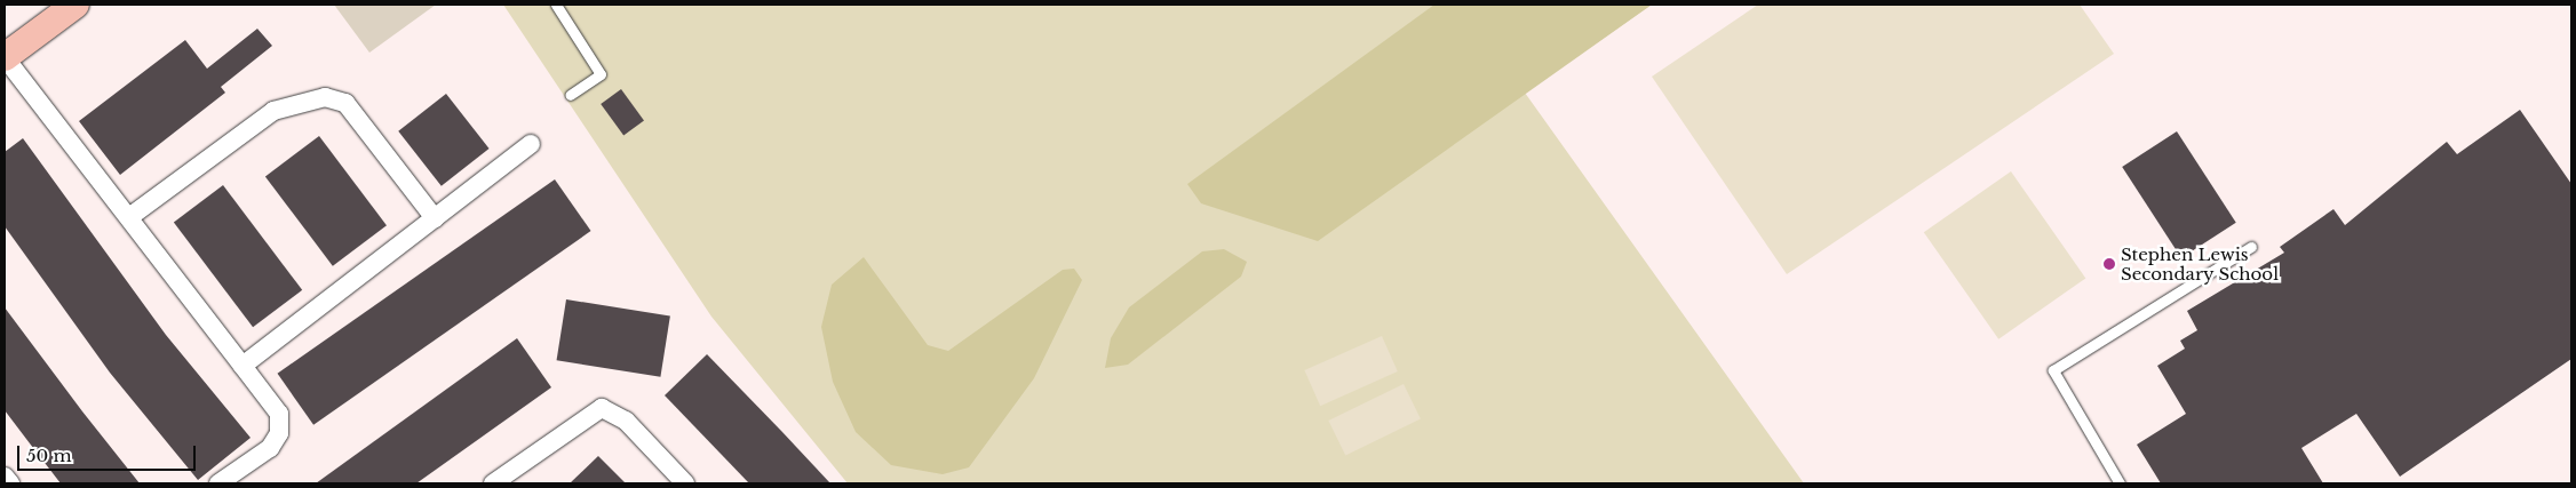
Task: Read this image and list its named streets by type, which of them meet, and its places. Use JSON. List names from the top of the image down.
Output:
{
  "places": ["Stephen Lewis Secondary School"],
  "scale_bar": "50 m"
}
